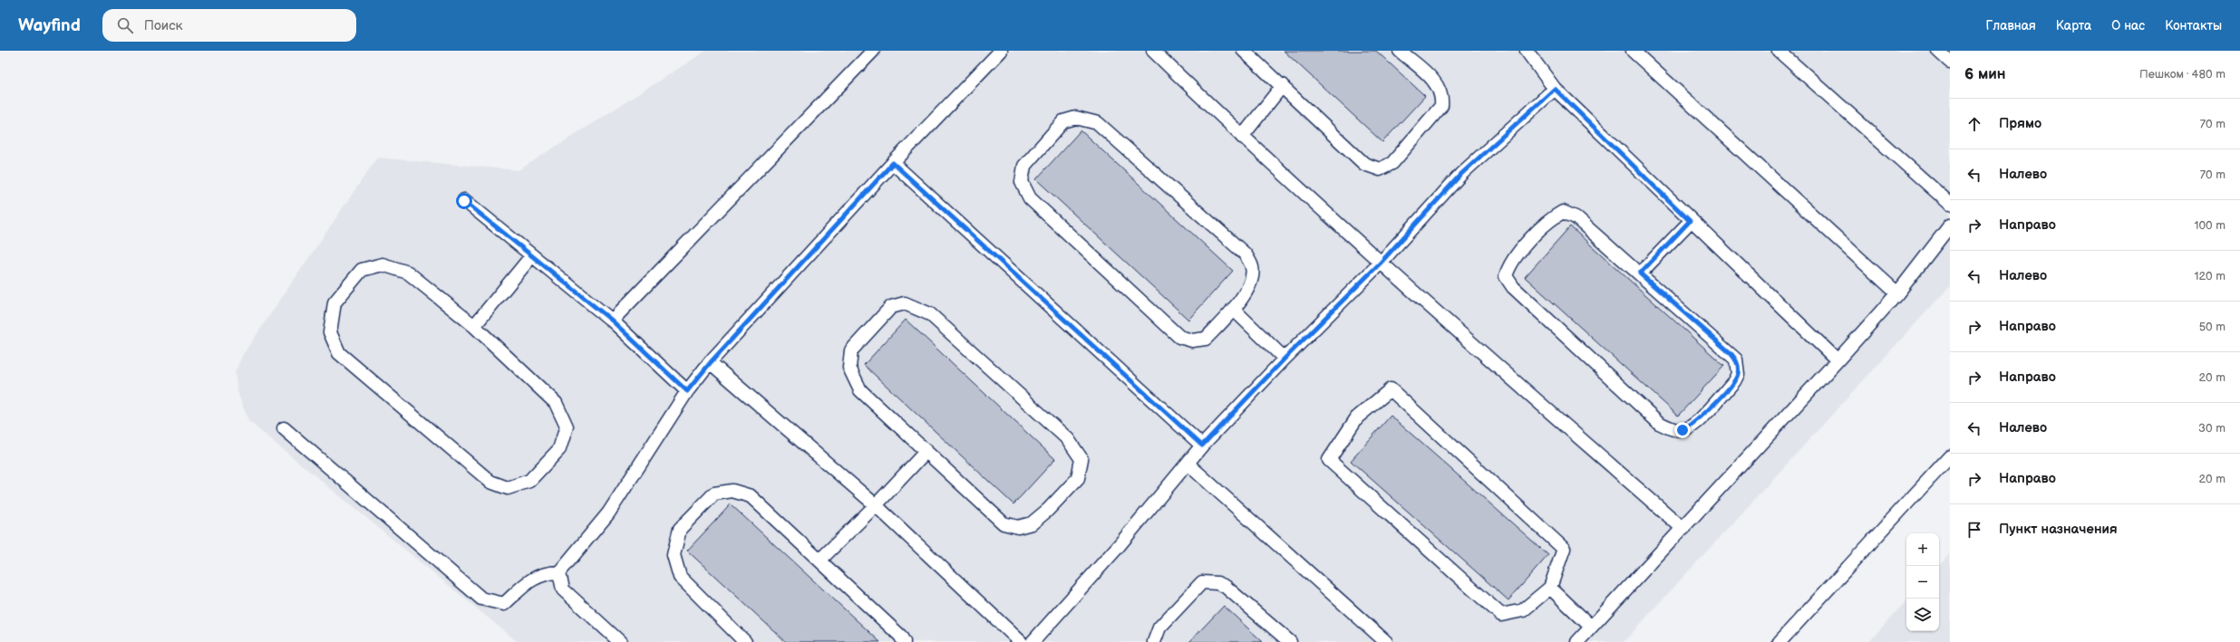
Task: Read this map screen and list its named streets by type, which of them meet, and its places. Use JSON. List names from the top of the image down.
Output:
{
  "page": {
    "header": "Wayfind",
    "search": "Поиск",
    "nav": [
      "Главная",
      "Карта",
      "О нас",
      "Контакты"
    ],
    "heading": ["6 мин", "Пешком · 480 m"],
    "list": [
      ["Прямо", "70 m"],
      ["Налево", "70 m"],
      ["Направо", "100 m"],
      ["Налево", "120 m"],
      ["Направо", "50 m"],
      ["Направо", "20 m"],
      ["Налево", "30 m"],
      ["Направо", "20 m"],
      "Пункт назначения"
    ],
    "map_buttons": ["+", "−"]
  }
}
